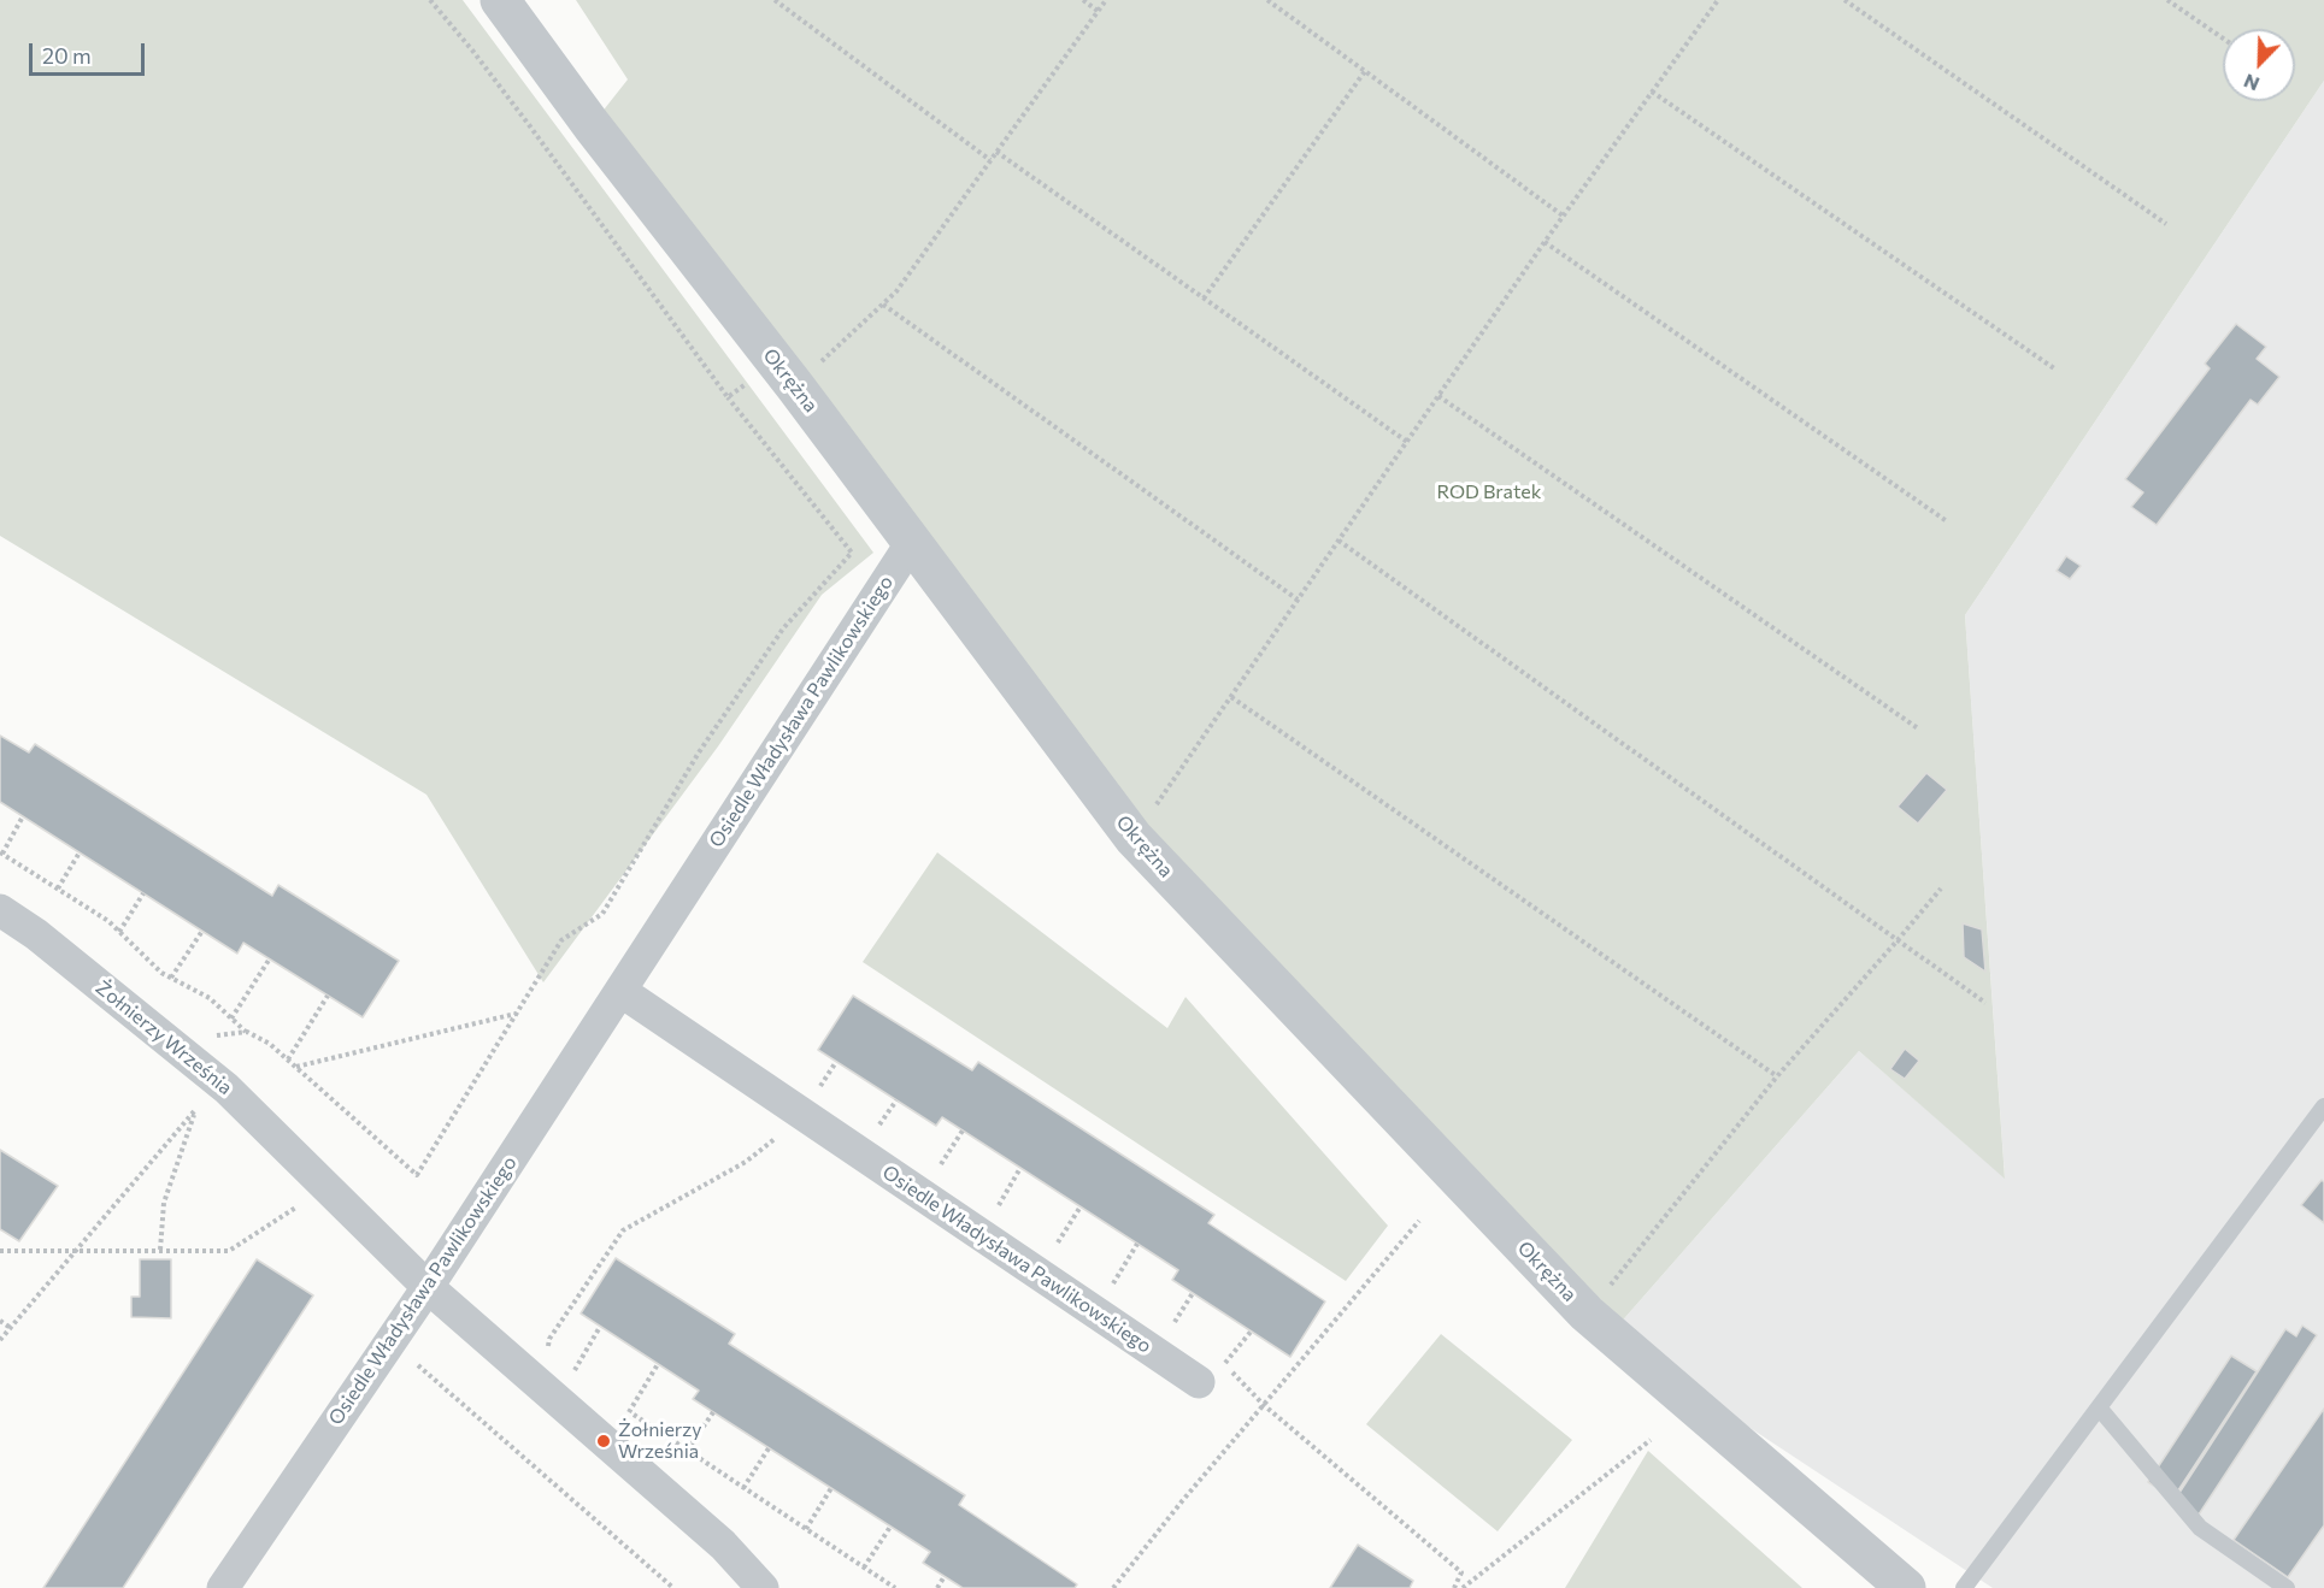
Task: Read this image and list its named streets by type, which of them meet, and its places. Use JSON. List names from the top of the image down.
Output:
{
  "streets": {
    "street": ["Okrężna", "Osiedle Władysława Pawlikowskiego", "Żołnierzy Września"]
  },
  "crossings": [
    ["Okrężna", "Osiedle Władysława Pawlikowskiego"],
    ["Osiedle Władysława Pawlikowskiego", "Żołnierzy Września"]
  ],
  "parks": ["ROD Bratek"],
  "places": ["Żołnierzy Września"],
  "scale_bar": "20 m",
  "north": "bottom left"
}
